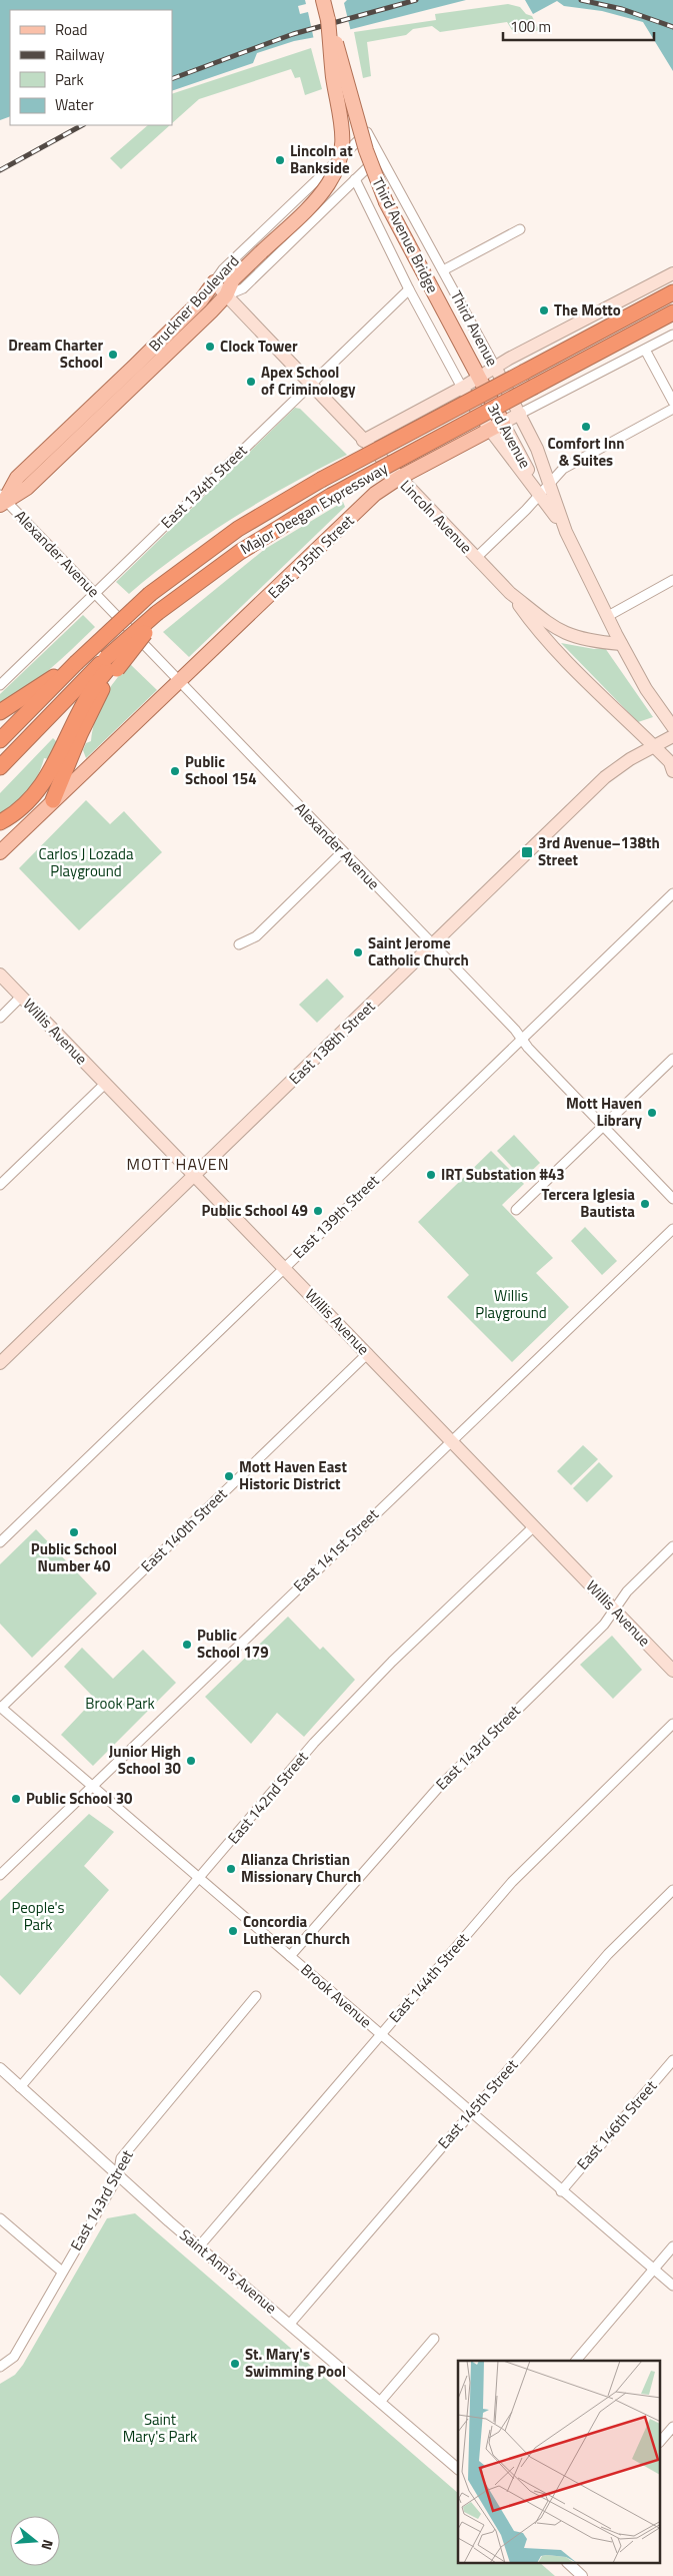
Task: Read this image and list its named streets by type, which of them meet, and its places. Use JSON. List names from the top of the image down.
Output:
{
  "streets": {
    "highway": ["Major Deegan Expressway"],
    "main road": [
      "Third Avenue Bridge",
      "Bruckner Boulevard",
      "Third Avenue",
      "3rd Avenue",
      "Lincoln Avenue",
      "East 135th Street",
      "Willis Avenue",
      "East 138th Street"
    ],
    "street": [
      "East 134th Street",
      "Alexander Avenue",
      "East 139th Street",
      "East 140th Street",
      "East 141st Street",
      "East 143rd Street",
      "East 142nd Street",
      "East 144th Street",
      "Brook Avenue",
      "East 145th Street",
      "East 146th Street",
      "Saint Ann's Avenue"
    ]
  },
  "crossings": [
    ["Third Avenue Bridge", "3rd Avenue"],
    ["Bruckner Boulevard", "Third Avenue"],
    ["Bruckner Boulevard", "Lincoln Avenue"],
    ["Bruckner Boulevard", "Alexander Avenue"],
    ["Third Avenue", "3rd Avenue"],
    ["Third Avenue", "East 134th Street"],
    ["Third Avenue", "Lincoln Avenue"],
    ["Third Avenue", "East 135th Street"],
    ["3rd Avenue", "East 135th Street"],
    ["East 134th Street", "Lincoln Avenue"],
    ["East 134th Street", "Alexander Avenue"],
    ["Lincoln Avenue", "East 135th Street"],
    ["Alexander Avenue", "East 135th Street"],
    ["Alexander Avenue", "East 138th Street"],
    ["Alexander Avenue", "East 139th Street"],
    ["Willis Avenue", "East 138th Street"],
    ["Willis Avenue", "East 139th Street"],
    ["Willis Avenue", "East 140th Street"],
    ["Willis Avenue", "East 141st Street"],
    ["Willis Avenue", "East 143rd Street"],
    ["Willis Avenue", "East 142nd Street"],
    ["East 140th Street", "Brook Avenue"],
    ["East 141st Street", "Brook Avenue"],
    ["East 143rd Street", "Brook Avenue"],
    ["East 143rd Street", "Saint Ann's Avenue"],
    ["East 142nd Street", "Brook Avenue"],
    ["East 142nd Street", "Saint Ann's Avenue"],
    ["East 144th Street", "Brook Avenue"],
    ["East 144th Street", "Saint Ann's Avenue"],
    ["Brook Avenue", "East 145th Street"],
    ["Brook Avenue", "East 146th Street"],
    ["East 145th Street", "Saint Ann's Avenue"]
  ],
  "districts": ["MOTT HAVEN"],
  "parks": [
    "Carlos J Lozada Playground",
    "Willis Playground",
    "Brook Park",
    "People's Park",
    "Saint Mary's Park"
  ],
  "places": {
    "other": [
      "Lincoln at Bankside",
      "The Motto",
      "Clock Tower",
      "Dream Charter School",
      "Apex School of Criminology",
      "Comfort Inn & Suites",
      "Public School 154",
      "Saint Jerome Catholic Church",
      "Mott Haven Library",
      "IRT Substation #43",
      "Tercera Iglesia Bautista",
      "Public School 49",
      "Mott Haven East Historic District",
      "Public School Number 40",
      "Public School 179",
      "Junior High School 30",
      "Public School 30",
      "Alianza Christian Missionary Church",
      "Concordia Lutheran Church",
      "St. Mary's Swimming Pool"
    ],
    "transit": ["3rd Avenue–138th Street"]
  },
  "legend": [
    "Road",
    "Railway",
    "Park",
    "Water"
  ],
  "scale_bar": "100 m",
  "north": "right"
}
